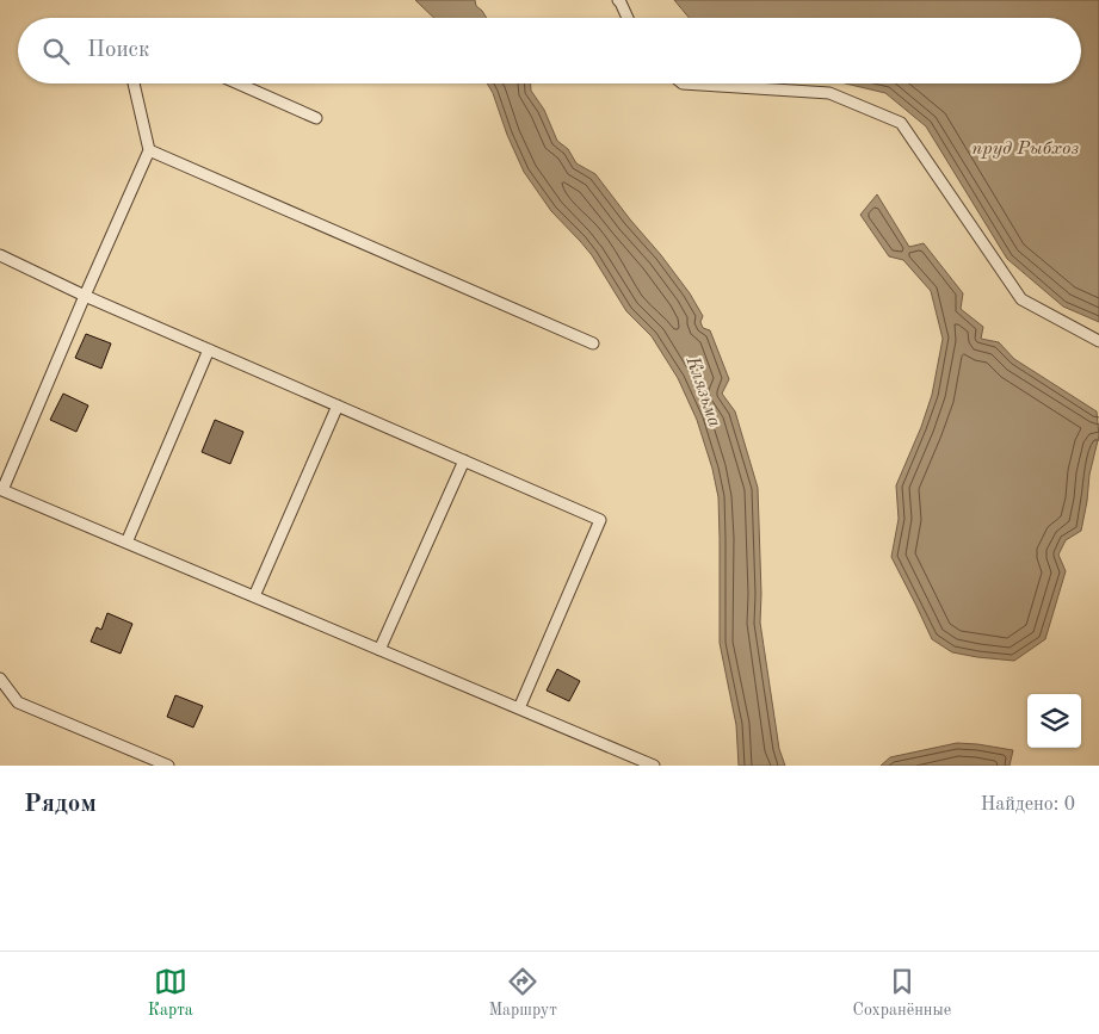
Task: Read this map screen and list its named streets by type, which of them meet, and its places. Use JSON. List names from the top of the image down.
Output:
{
  "water": ["пруд Рыбхоз", "Клязьма"],
  "page": {
    "search": "Поиск",
    "heading": ["Рядом", "Найдено: 0"],
    "nav": ["Карта", "Маршрут", "Сохранённые"]
  }
}
